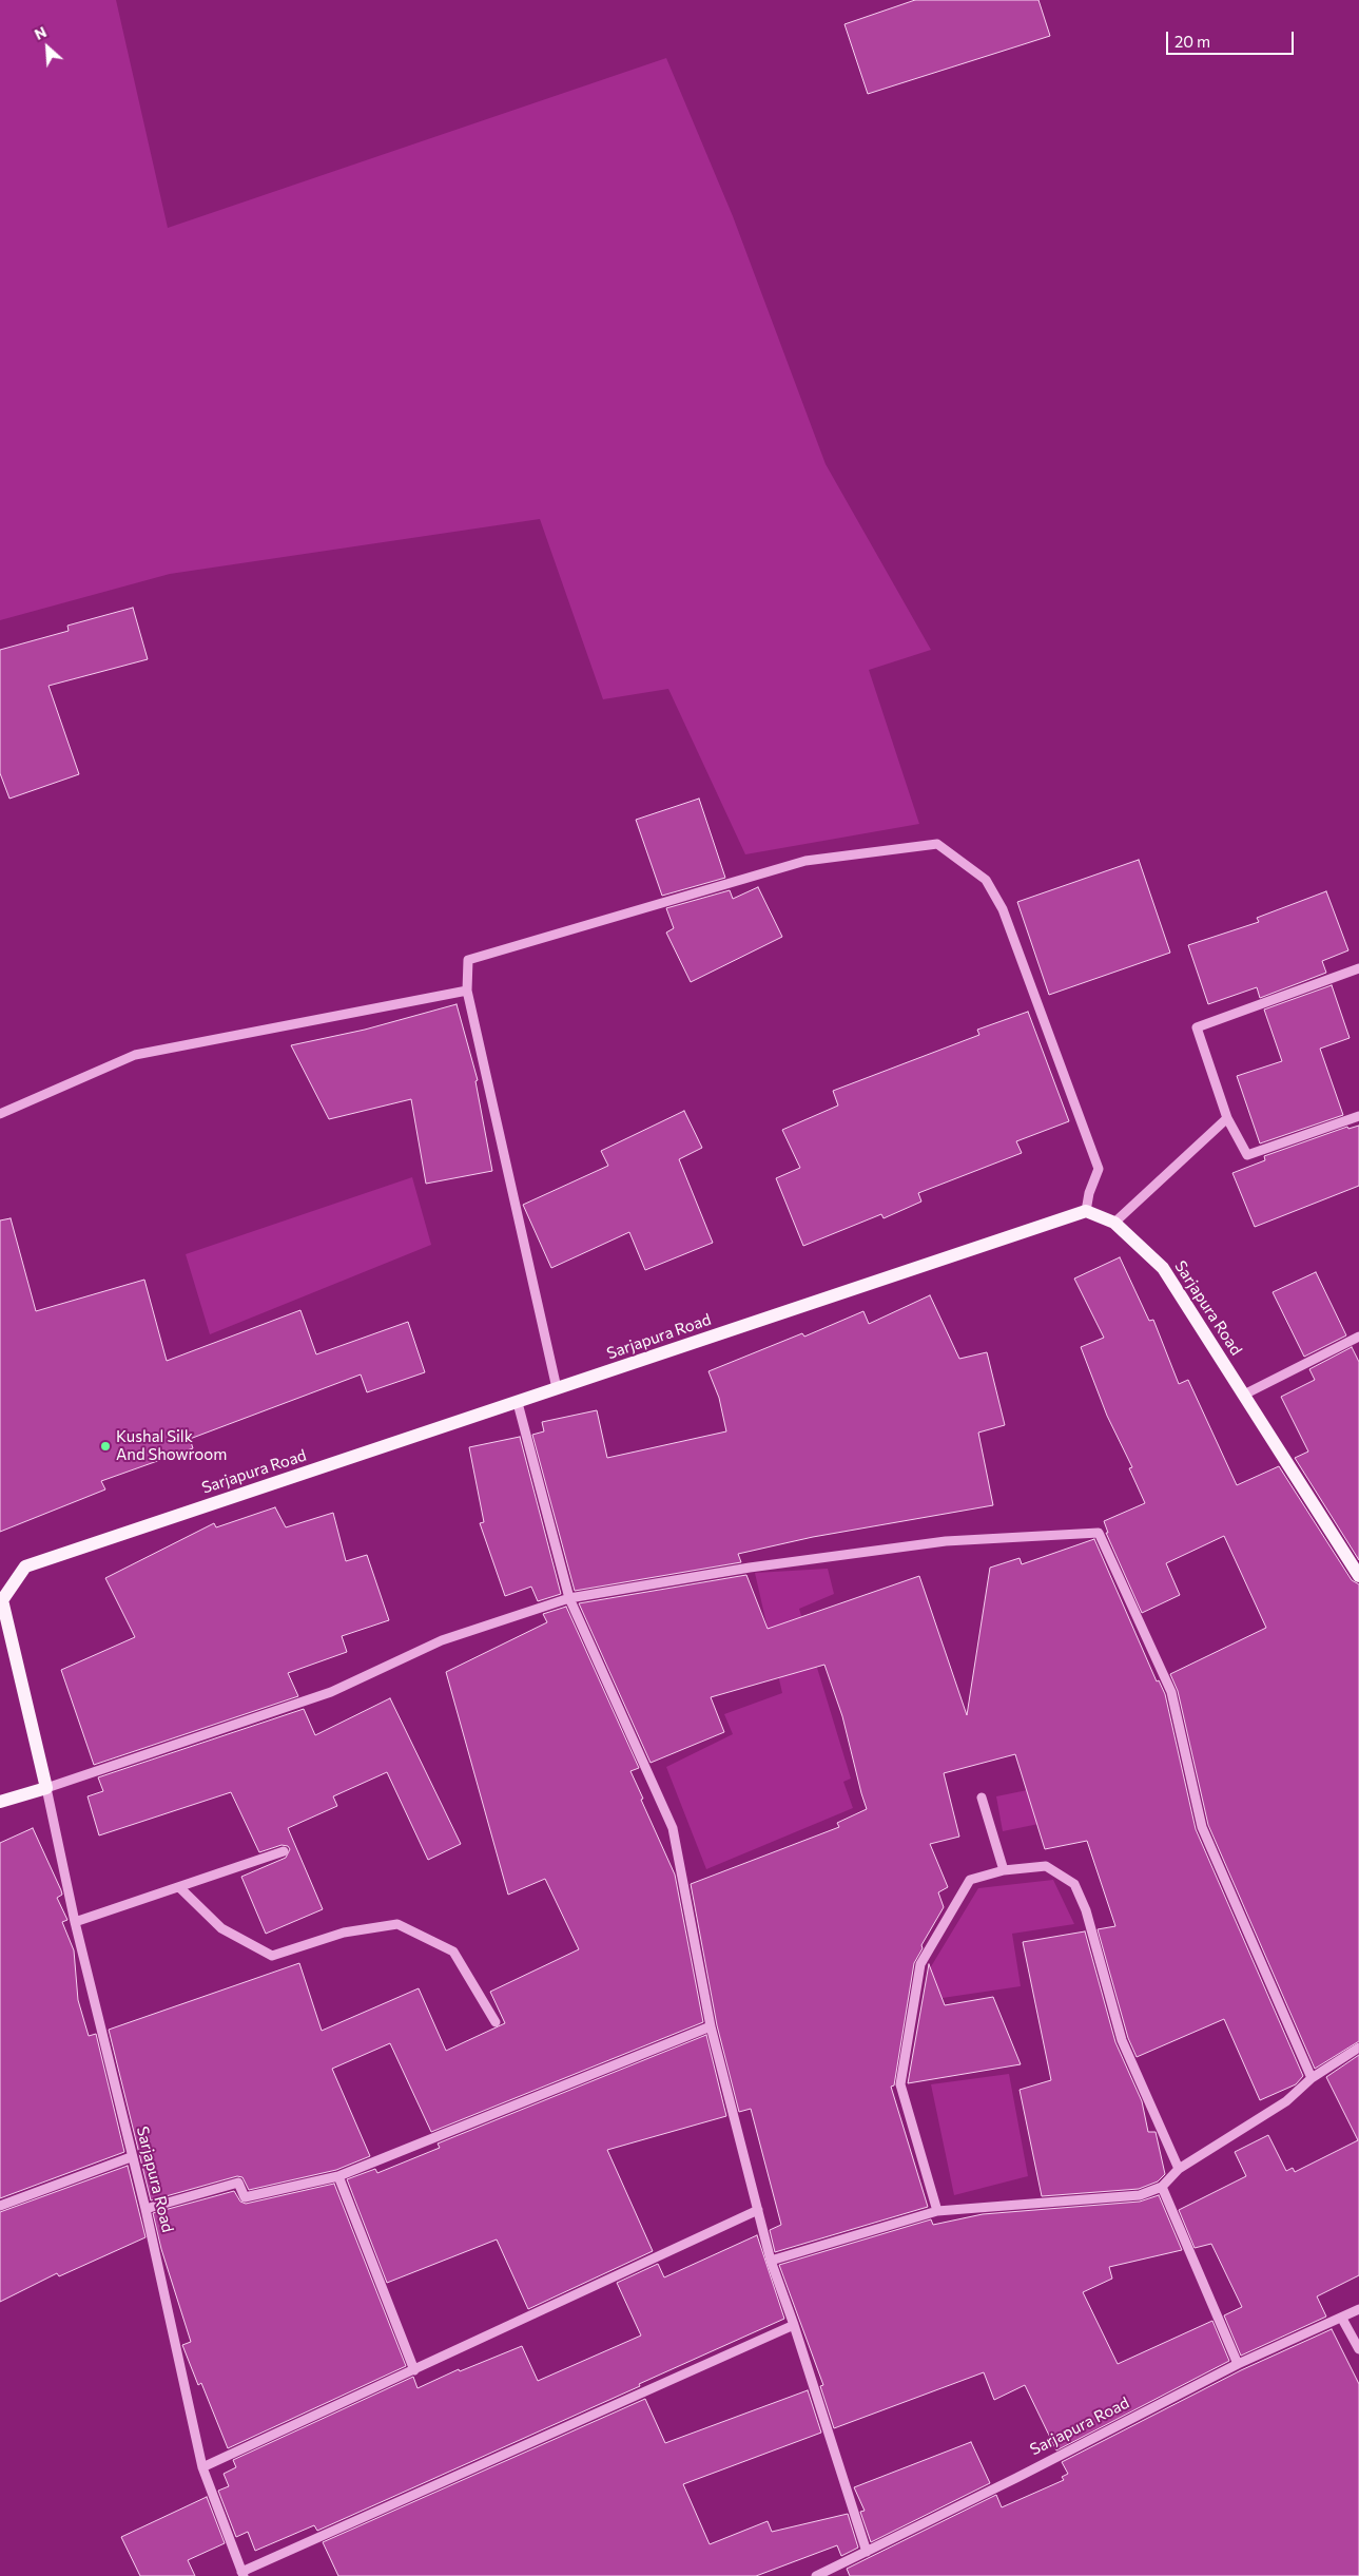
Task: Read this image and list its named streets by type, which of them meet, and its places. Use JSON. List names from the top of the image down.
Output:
{
  "streets": {
    "main road": ["Sarjapura Road"]
  },
  "places": ["Kushal Silk And Showroom"],
  "scale_bar": "20 m",
  "north": "top left"
}
